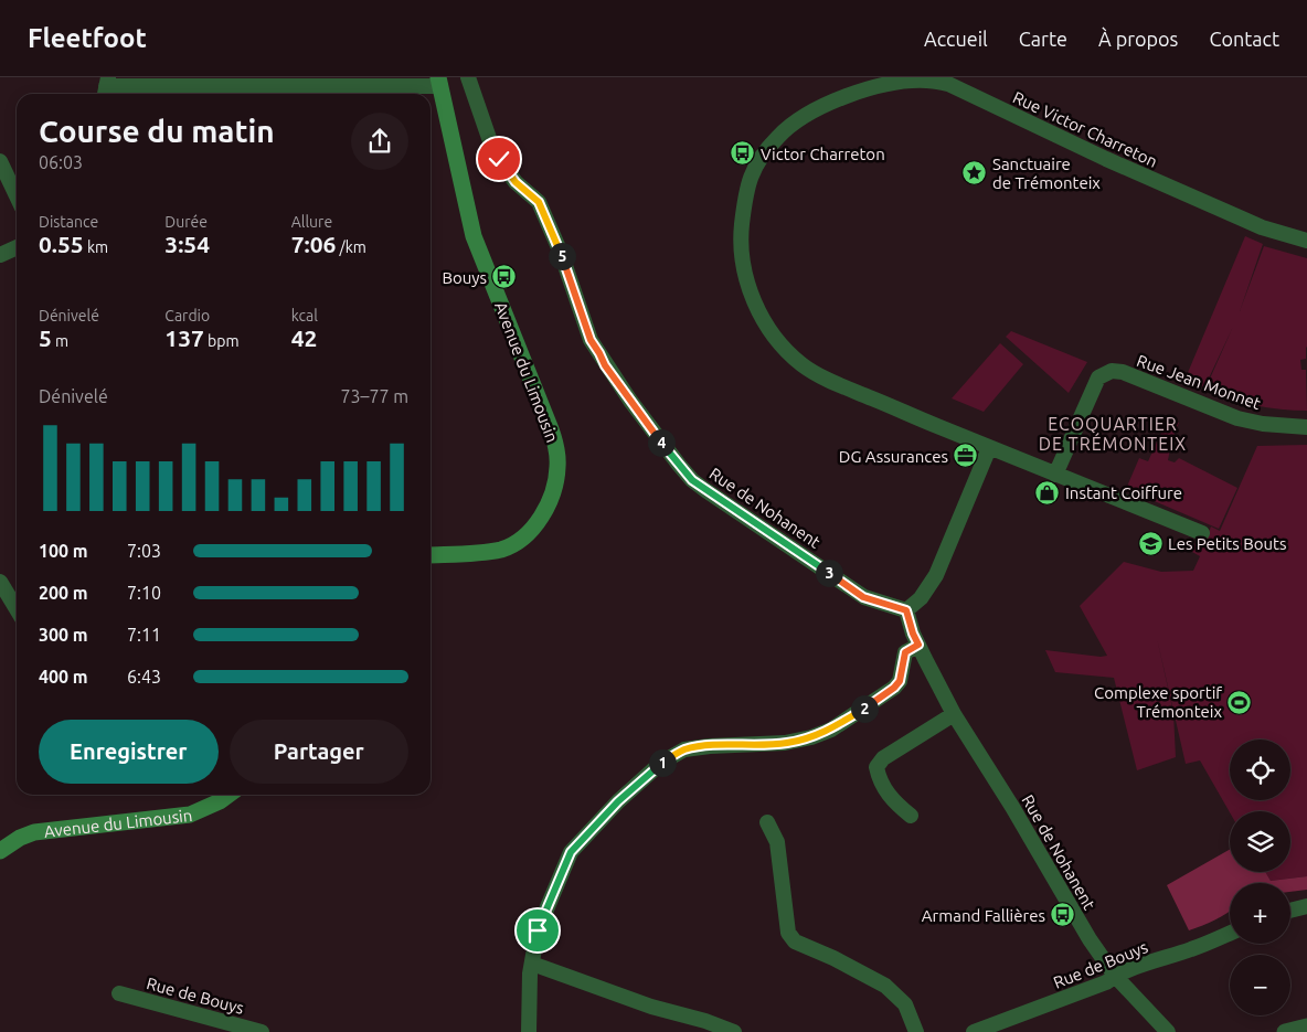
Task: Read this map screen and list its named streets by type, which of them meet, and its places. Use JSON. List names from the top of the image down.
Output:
{
  "streets": {
    "main road": ["Avenue du Limousin"],
    "street": [
      "Rue Victor Charreton",
      "Rue Jean Monnet",
      "Rue de Nohanent",
      "Rue de Bouys"
    ]
  },
  "crossings": [
    ["Rue Victor Charreton", "Rue Jean Monnet"],
    ["Rue de Nohanent", "Rue de Bouys"]
  ],
  "districts": ["ECOQUARTIER DE TRÉMONTEIX"],
  "places": {
    "bus stop": ["Victor Charreton", "Bouys", "Armand Fallières"],
    "place": ["Sanctuaire de Trémonteix"],
    "office": ["DG Assurances"],
    "shop": ["Instant Coiffure"],
    "school or university": ["Les Petits Bouts"],
    "sports": ["Complexe sportif Trémonteix"]
  },
  "page": {
    "header": "Fleetfoot",
    "nav": [
      "Accueil",
      "Carte",
      "À propos",
      "Contact"
    ],
    "heading": ["Course du matin", "06:03"],
    "stats": [
      ["Distance", "0.55 km"],
      ["Durée", "3:54"],
      ["Allure", "7:06 /km"],
      ["Dénivelé", "5 m"],
      ["Cardio", "137 bpm"],
      ["kcal", "42"]
    ],
    "pins": [
      "5",
      "4",
      "3",
      "2",
      "1"
    ],
    "chart": ["Dénivelé", "73–77 m"],
    "list": [
      {
        "name": "100 m",
        "note": "7:03"
      },
      {
        "name": "200 m",
        "note": "7:10"
      },
      {
        "name": "300 m",
        "note": "7:11"
      },
      {
        "name": "400 m",
        "note": "6:43"
      }
    ],
    "buttons": ["Enregistrer", "Partager"],
    "map_buttons": ["+", "−"]
  }
}
